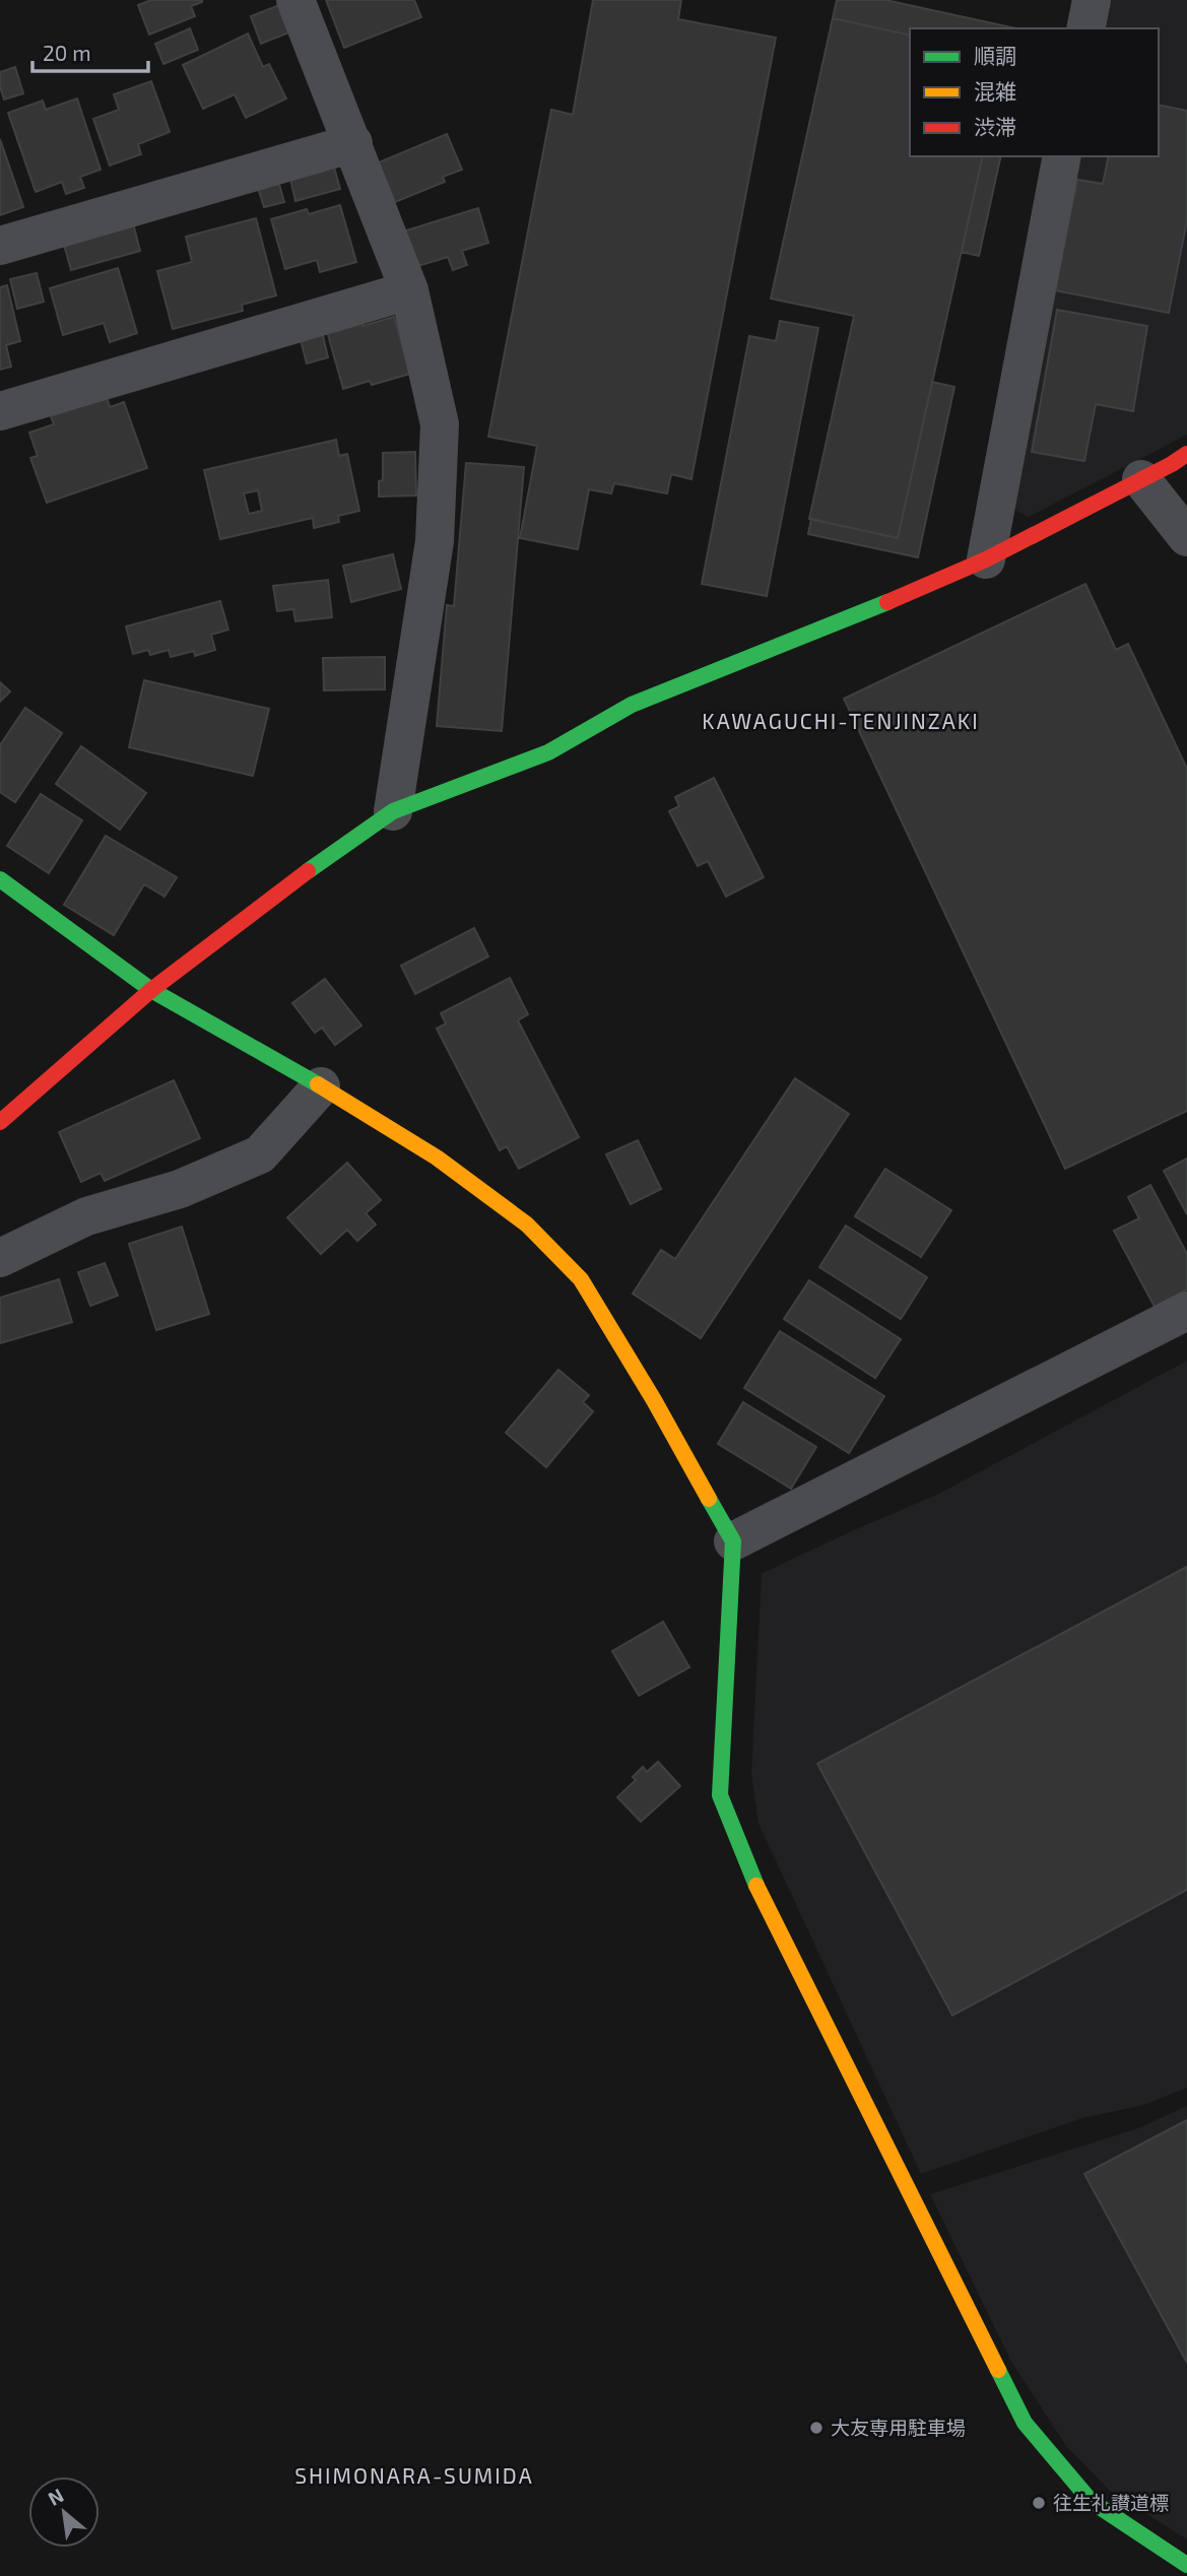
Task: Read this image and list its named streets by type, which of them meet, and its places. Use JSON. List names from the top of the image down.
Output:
{
  "districts": ["KAWAGUCHI-TENJINZAKI", "SHIMONARA-SUMIDA"],
  "places": ["大友専用駐車場", "往生礼讃道標"],
  "legend": ["順調", "混雑", "渋滞"],
  "scale_bar": "20 m",
  "north": "top left"
}
